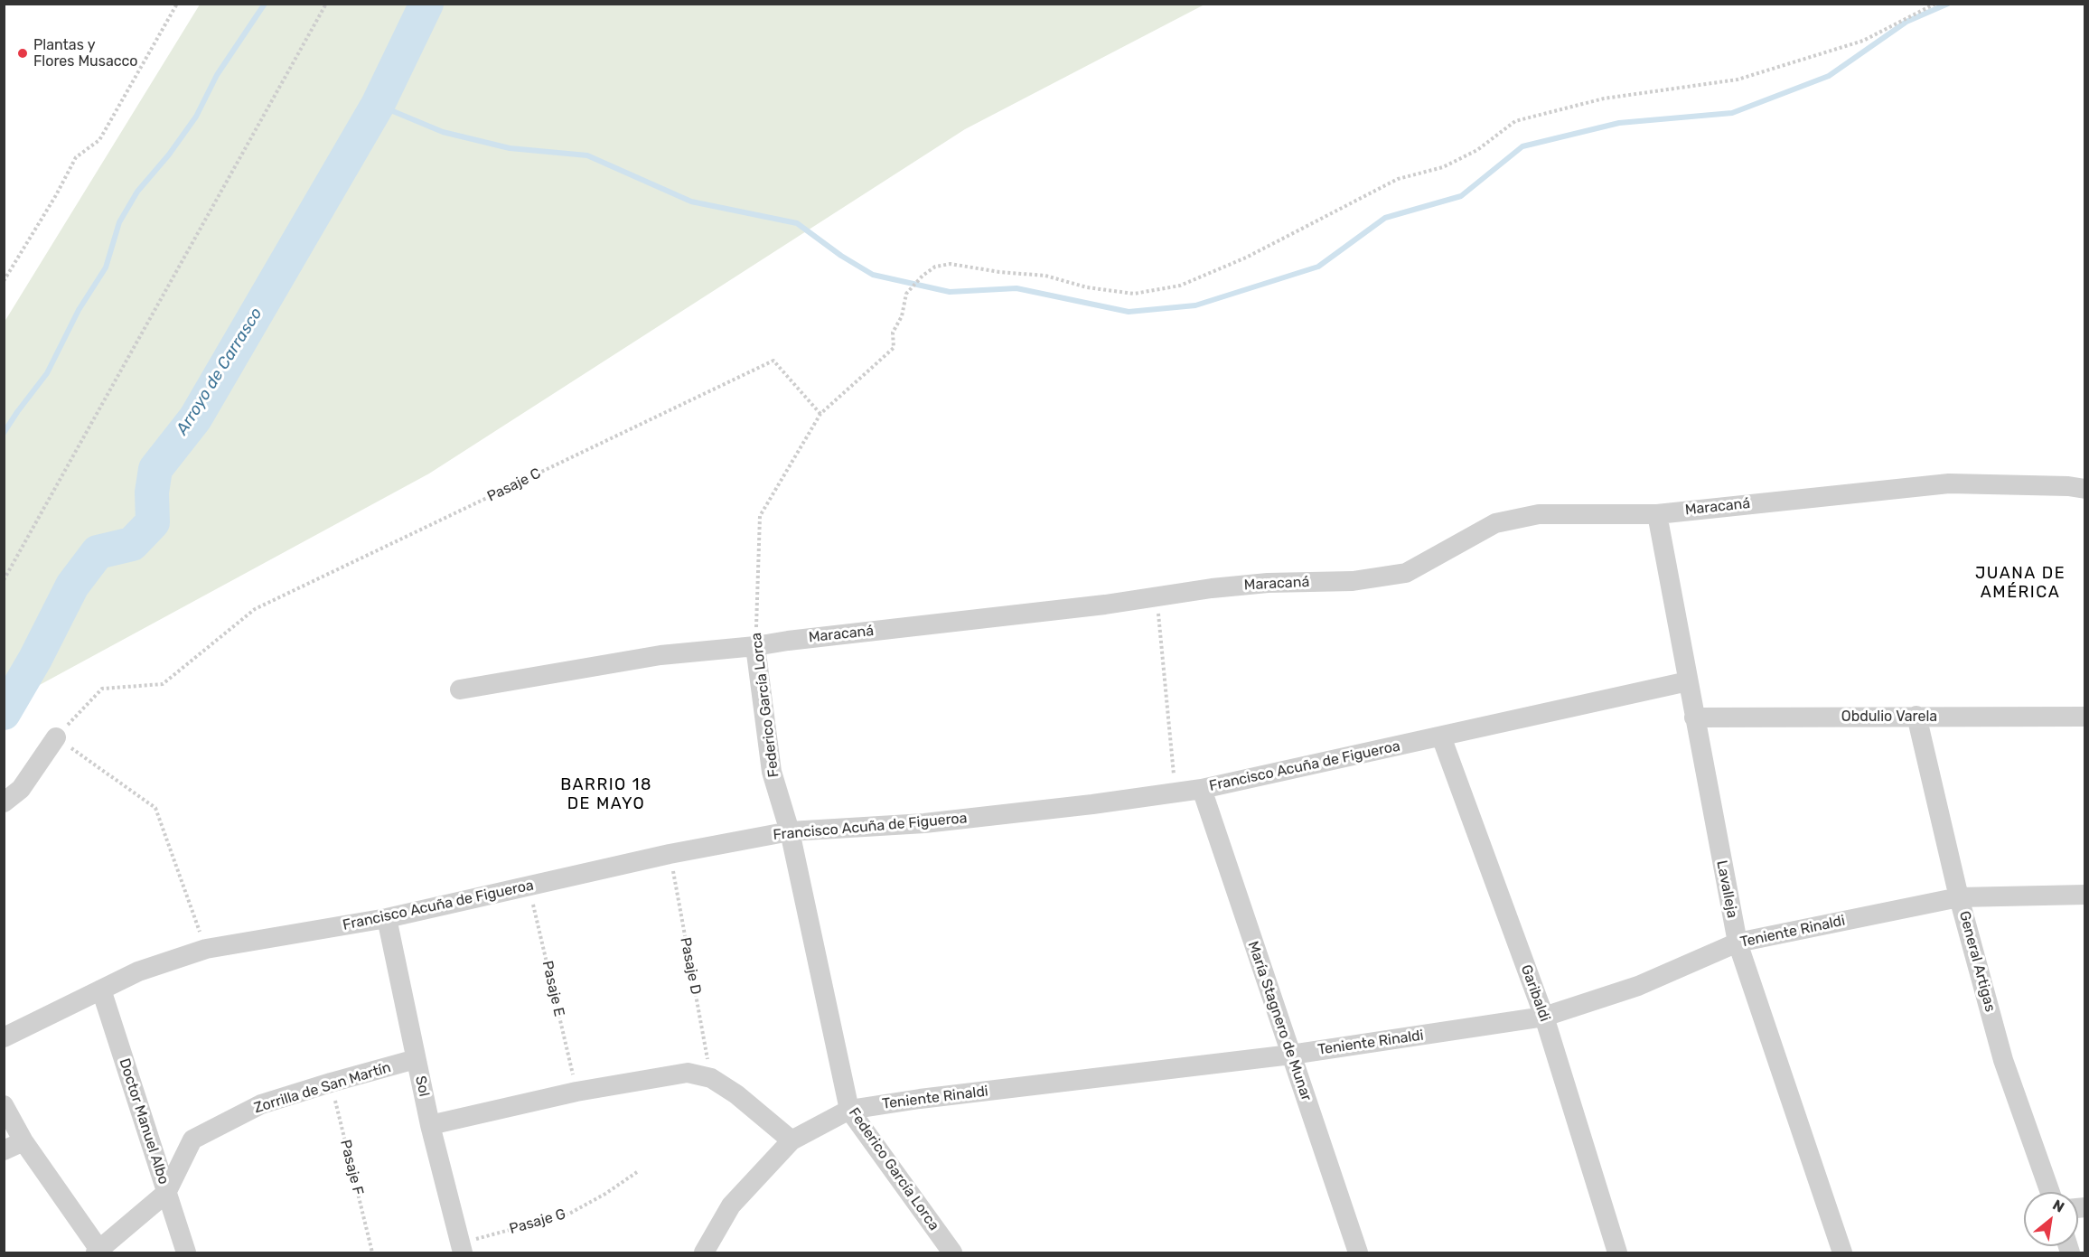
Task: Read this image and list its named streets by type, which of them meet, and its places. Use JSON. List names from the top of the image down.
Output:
{
  "streets": {
    "street": [
      "Maracaná",
      "Federico García Lorca",
      "Obdulio Varela",
      "Francisco Acuña de Figueroa",
      "Lavalleja",
      "Teniente Rinaldi",
      "General Artigas",
      "Garibaldi",
      "María Stagnero de Munar",
      "Sol",
      "Zorrilla de San Martín",
      "Doctor Manuel Albo"
    ],
    "path": [
      "Pasaje C",
      "Pasaje D",
      "Pasaje E",
      "Pasaje F",
      "Pasaje G"
    ]
  },
  "crossings": [
    ["Pasaje C", "Federico García Lorca"],
    ["Maracaná", "Federico García Lorca"],
    ["Maracaná", "Lavalleja"],
    ["Federico García Lorca", "Francisco Acuña de Figueroa"],
    ["Federico García Lorca", "Teniente Rinaldi"],
    ["Obdulio Varela", "Lavalleja"],
    ["Obdulio Varela", "General Artigas"],
    ["Francisco Acuña de Figueroa", "Lavalleja"],
    ["Francisco Acuña de Figueroa", "Pasaje D"],
    ["Francisco Acuña de Figueroa", "Pasaje E"],
    ["Francisco Acuña de Figueroa", "Garibaldi"],
    ["Francisco Acuña de Figueroa", "María Stagnero de Munar"],
    ["Francisco Acuña de Figueroa", "Sol"],
    ["Francisco Acuña de Figueroa", "Doctor Manuel Albo"],
    ["Lavalleja", "Teniente Rinaldi"],
    ["Teniente Rinaldi", "General Artigas"],
    ["Teniente Rinaldi", "Garibaldi"],
    ["Teniente Rinaldi", "María Stagnero de Munar"],
    ["Sol", "Zorrilla de San Martín"],
    ["Sol", "Pasaje G"],
    ["Zorrilla de San Martín", "Doctor Manuel Albo"],
    ["Zorrilla de San Martín", "Pasaje F"]
  ],
  "districts": ["JUANA DE AMÉRICA", "BARRIO 18 DE MAYO"],
  "water": ["Arroyo de Carrasco"],
  "places": ["Plantas y Flores Musacco"],
  "north": "top right"
}
